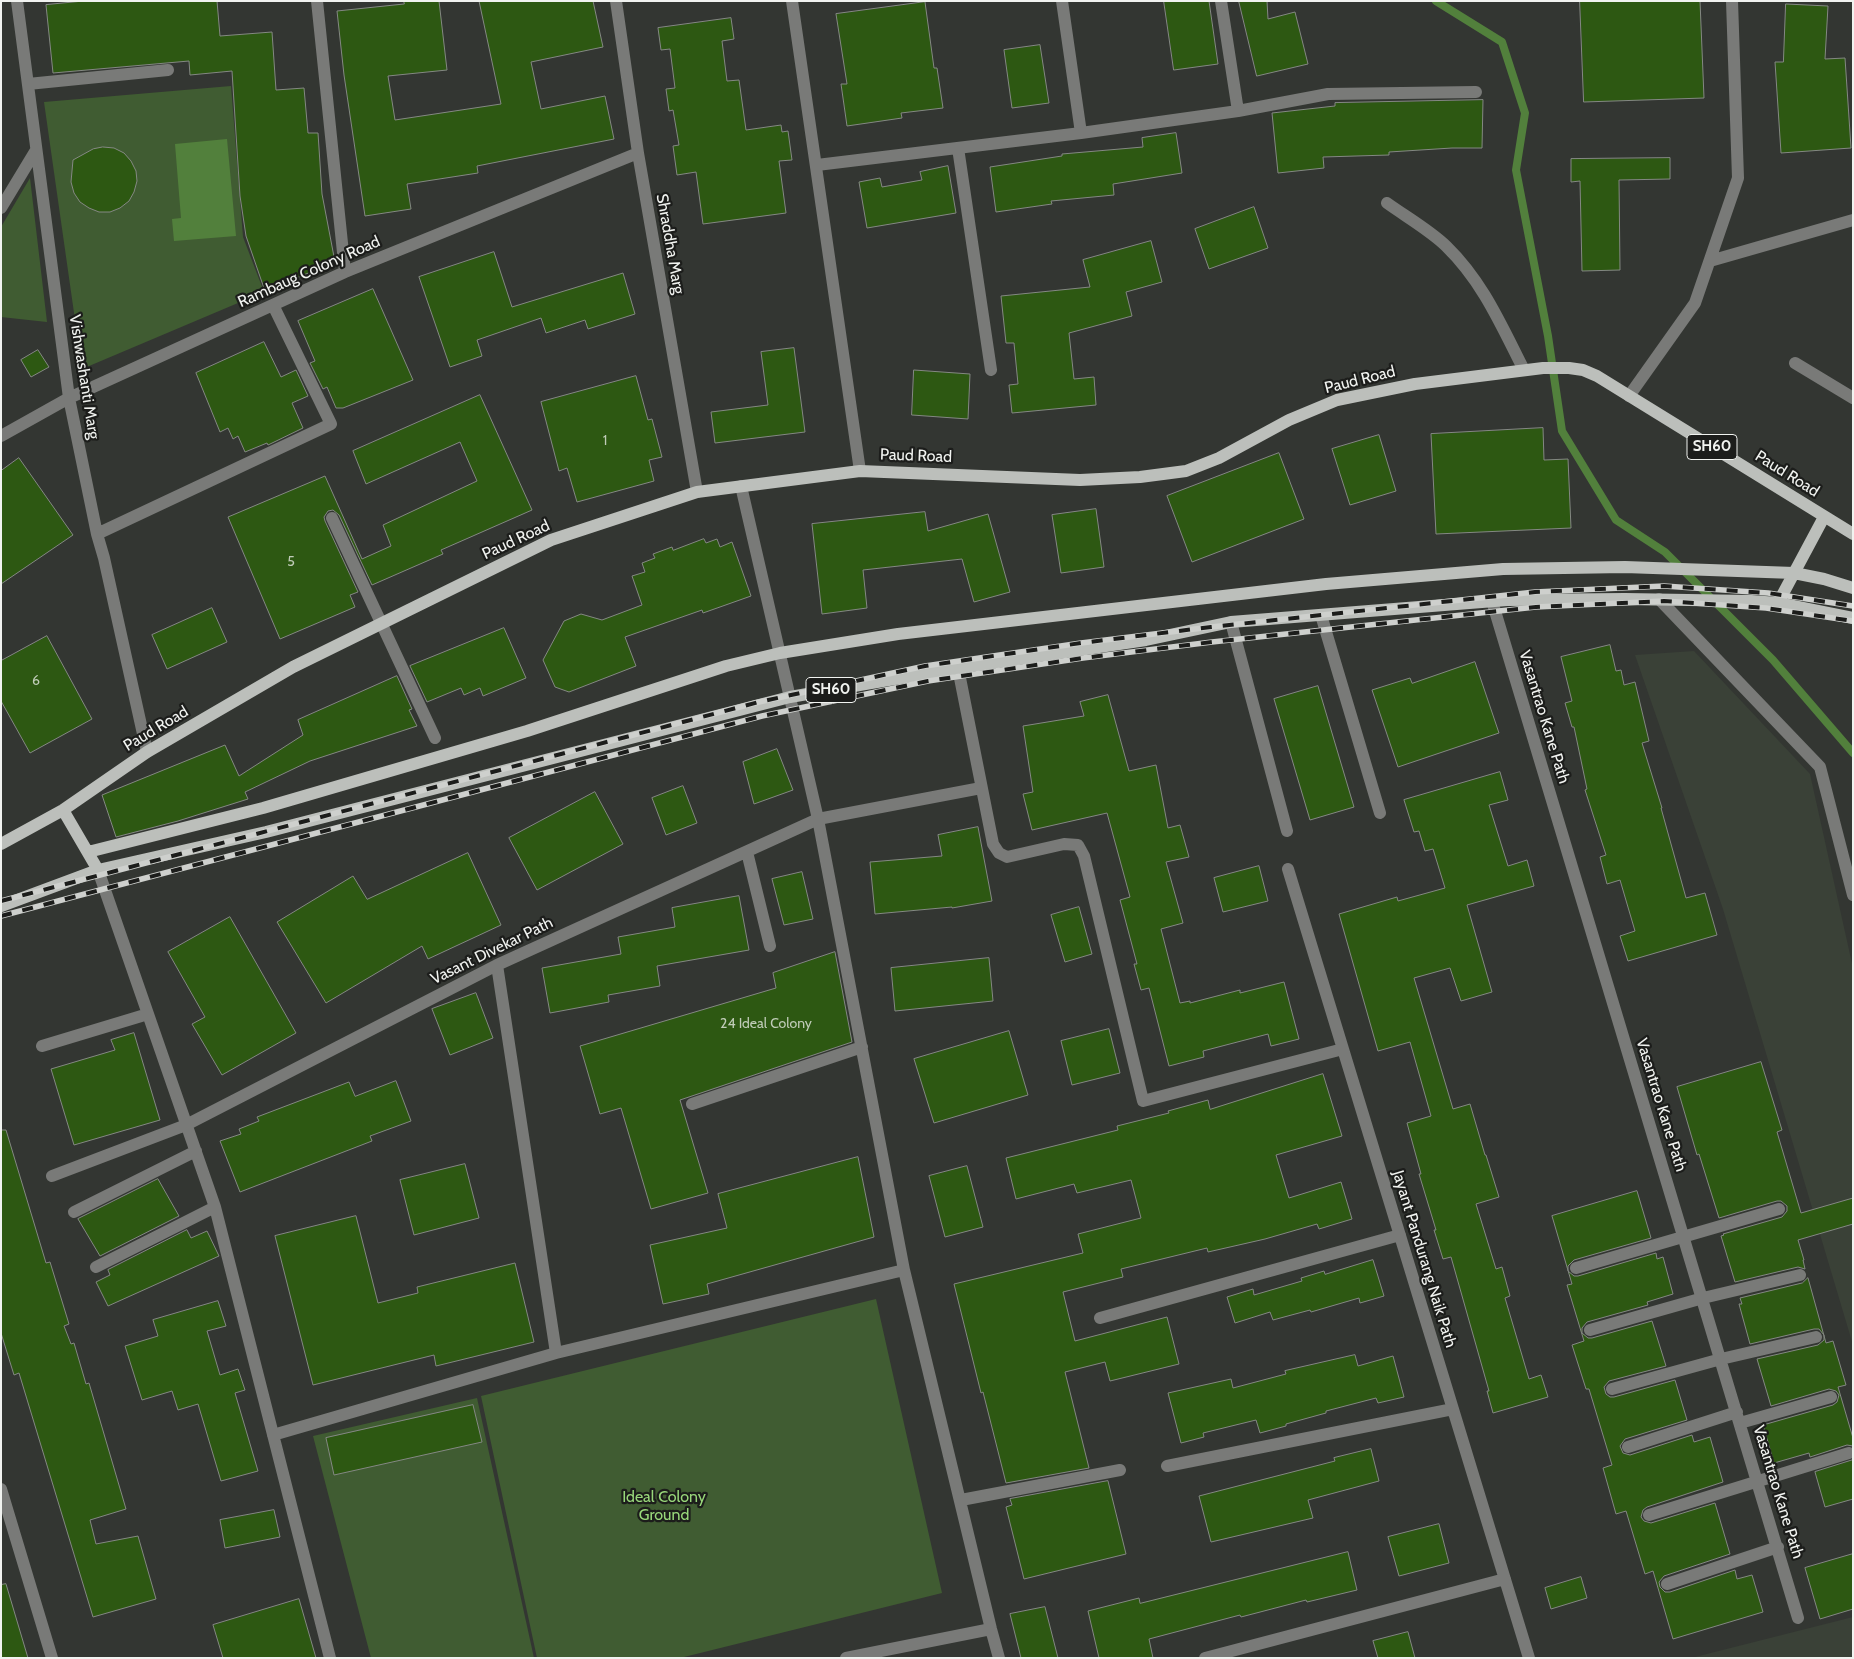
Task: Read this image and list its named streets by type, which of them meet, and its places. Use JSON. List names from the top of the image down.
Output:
{
  "streets": {
    "main road": ["Paud Road", "SH60"],
    "street": [
      "Shraddha Marg",
      "Rambaug Colony Road",
      "Vishwashanti Marg",
      "Vasantrao Kane Path",
      "Vasant Divekar Path",
      "Jayant Pandurang Naik Path"
    ]
  },
  "crossings": [
    ["Shraddha Marg", "Rambaug Colony Road"],
    ["Shraddha Marg", "Paud Road"],
    ["Rambaug Colony Road", "Vishwashanti Marg"],
    ["Vishwashanti Marg", "Paud Road"],
    ["SH60", "Vasantrao Kane Path"]
  ],
  "parks": ["Ideal Colony Ground"],
  "house_numbers": [
    "1",
    "5",
    "6",
    "24 Ideal Colony"
  ]
}
